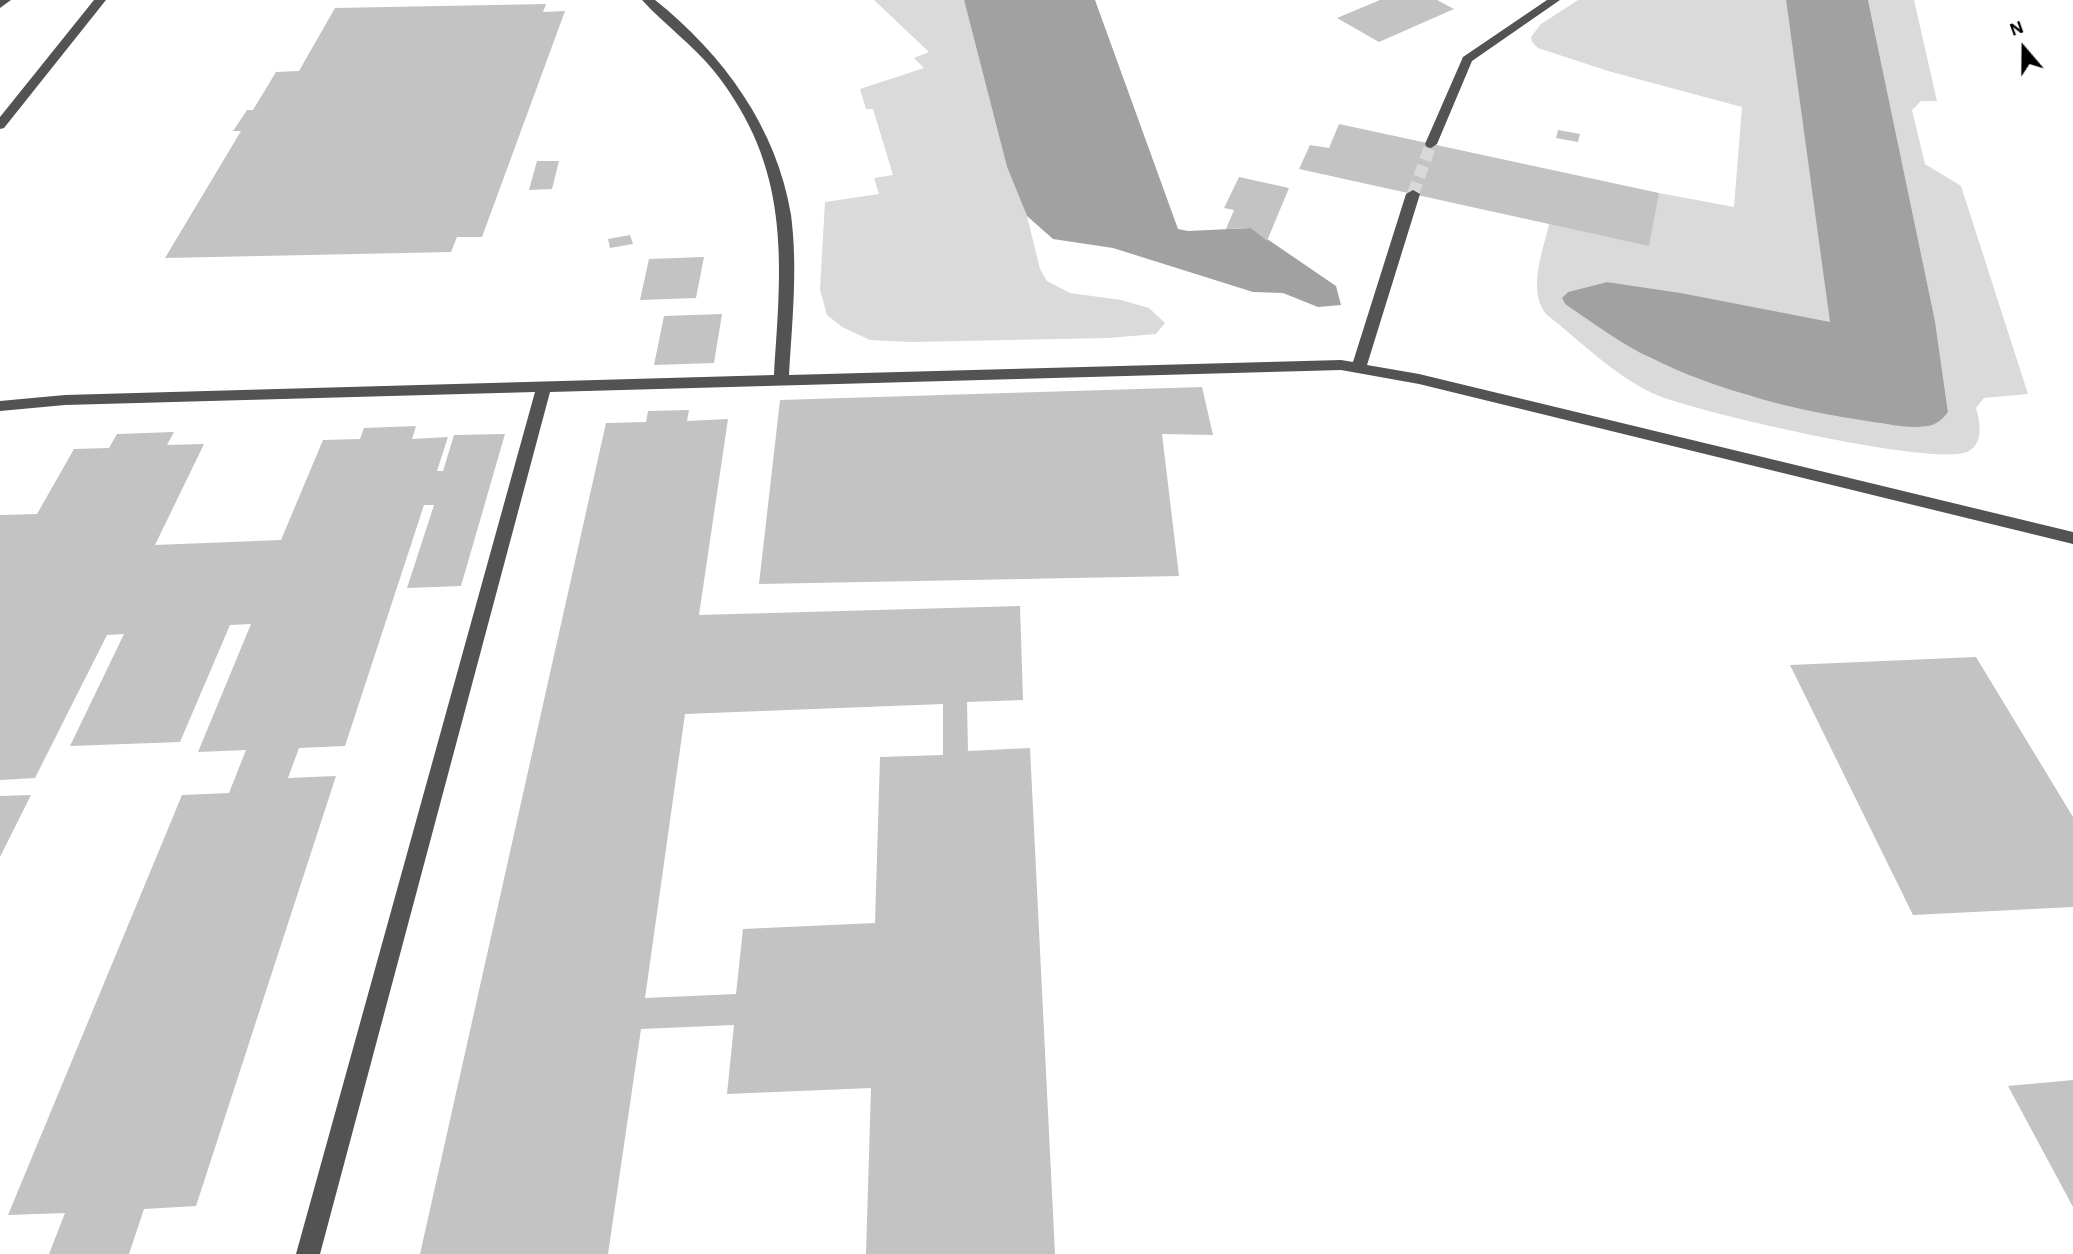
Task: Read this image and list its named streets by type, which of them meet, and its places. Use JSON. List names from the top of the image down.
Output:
{
  "north": "top"
}
